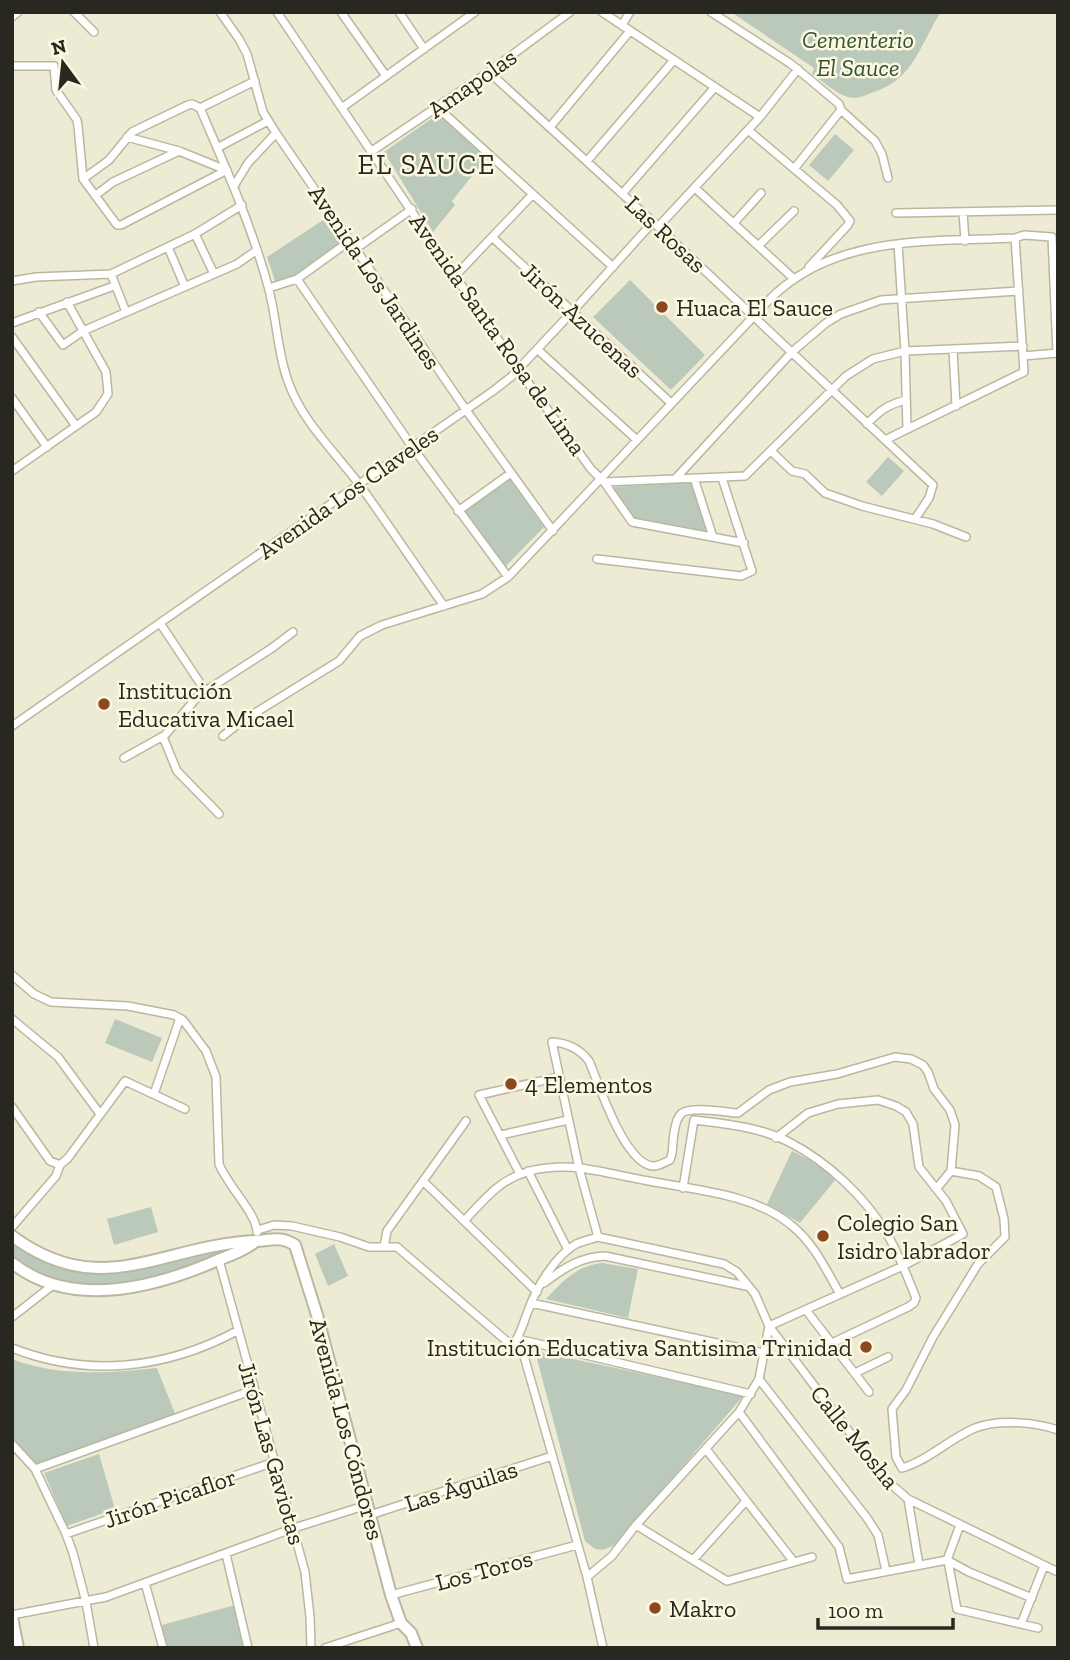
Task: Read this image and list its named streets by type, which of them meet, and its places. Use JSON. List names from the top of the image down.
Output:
{
  "streets": {
    "main road": ["Avenida Los Cóndores"],
    "street": [
      "Amapolas",
      "Las Rosas",
      "Avenida Los Jardines",
      "Jirón Azucenas",
      "Avenida Santa Rosa de Lima",
      "Avenida Los Claveles",
      "Calle Mosha",
      "Jirón Las Gaviotas",
      "Las Águilas",
      "Jirón Picaflor",
      "Los Toros"
    ]
  },
  "crossings": [
    ["Amapolas", "Las Rosas"],
    ["Amapolas", "Avenida Santa Rosa de Lima"],
    ["Las Rosas", "Avenida Los Claveles"],
    ["Avenida Los Jardines", "Avenida Los Claveles"],
    ["Jirón Azucenas", "Avenida Los Claveles"],
    ["Avenida Santa Rosa de Lima", "Avenida Los Claveles"],
    ["Avenida Los Cóndores", "Las Águilas"],
    ["Avenida Los Cóndores", "Los Toros"],
    ["Jirón Las Gaviotas", "Las Águilas"],
    ["Jirón Las Gaviotas", "Jirón Picaflor"]
  ],
  "districts": ["EL SAUCE"],
  "parks": ["Cementerio El Sauce"],
  "places": [
    "Huaca El Sauce",
    "Institución Educativa Micael",
    "4 Elementos",
    "Colegio San Isidro labrador",
    "Institución Educativa Santisima Trinidad",
    "Makro"
  ],
  "scale_bar": "100 m",
  "north": "top"
}
